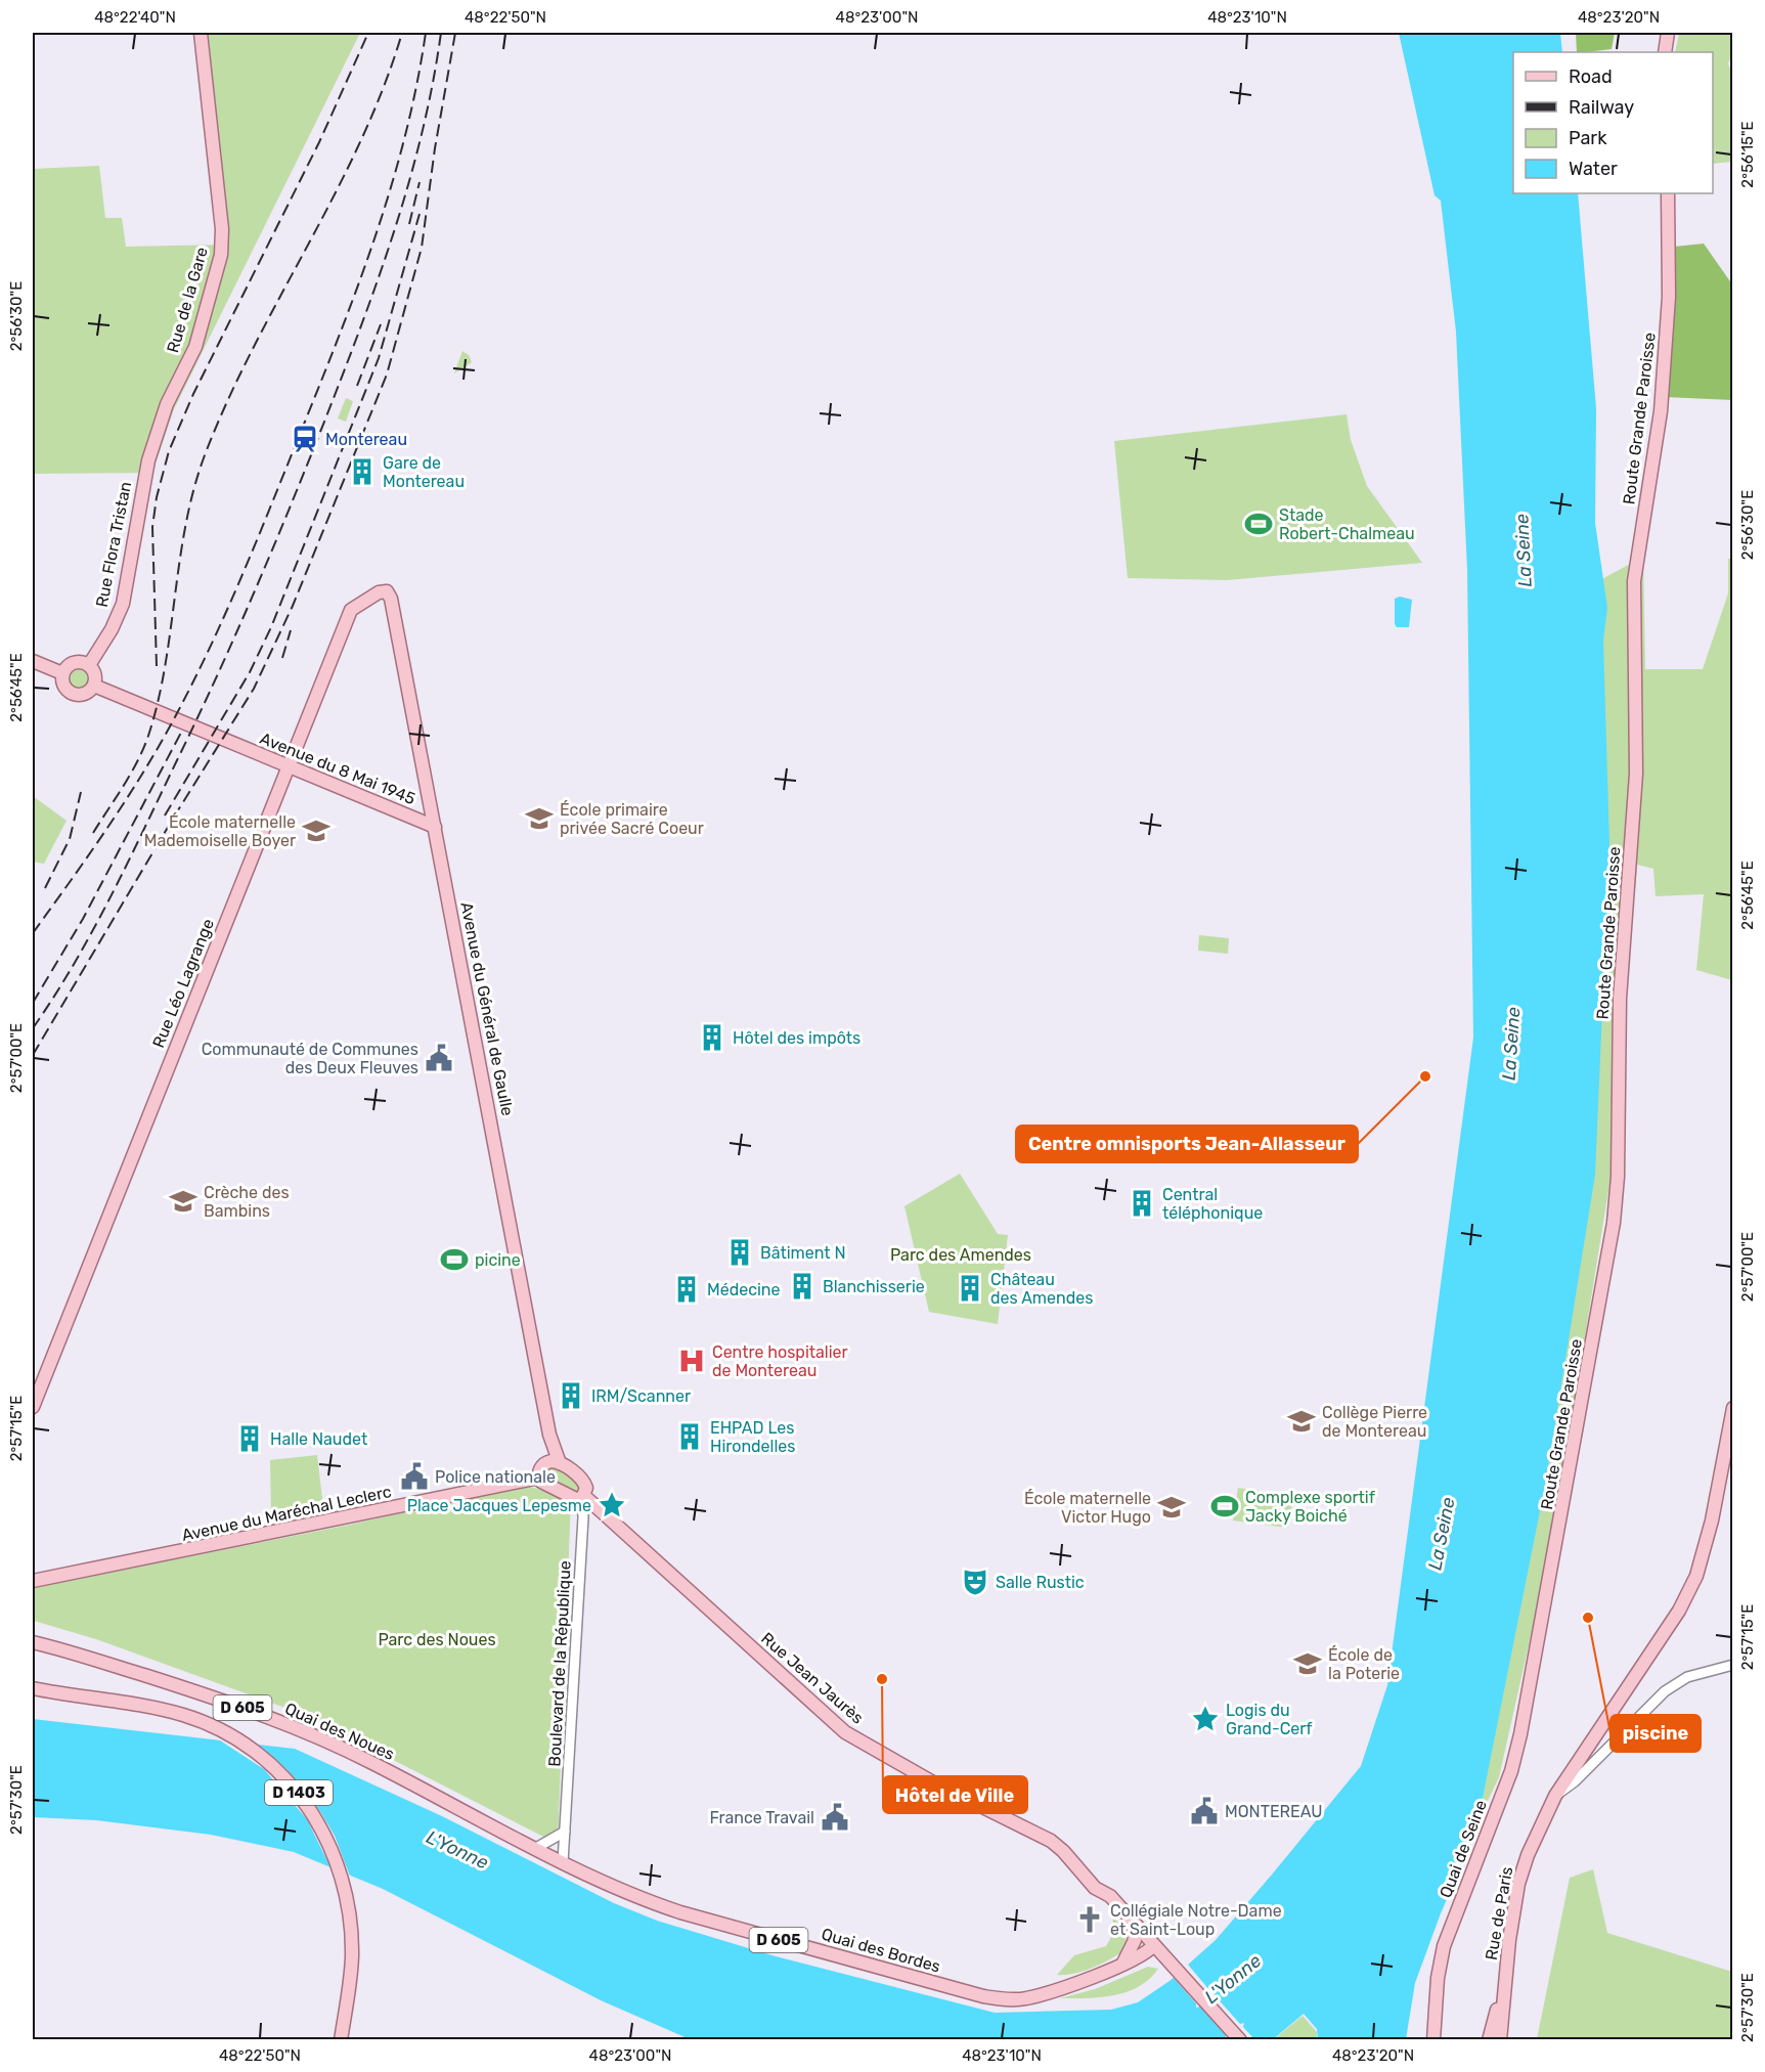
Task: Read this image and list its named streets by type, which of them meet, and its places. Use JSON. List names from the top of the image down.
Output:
{
  "streets": {
    "main road": [
      "Rue de la Gare",
      "Route Grande Paroisse",
      "Rue Flora Tristan",
      "Avenue du 8 Mai 1945",
      "Rue Léo Lagrange",
      "Avenue du Général de Gaulle",
      "Avenue du Maréchal Leclerc",
      "Rue Jean Jaurès",
      "D 605",
      "Quai des Noues",
      "D 1403",
      "Quai de Seine",
      "Rue de Paris",
      "Quai des Bordes"
    ],
    "street": ["Boulevard de la République"]
  },
  "crossings": [
    ["Rue de la Gare", "Rue Flora Tristan"],
    ["Route Grande Paroisse", "Quai de Seine"],
    ["Rue Flora Tristan", "Avenue du 8 Mai 1945"],
    ["Avenue du 8 Mai 1945", "Rue Léo Lagrange"],
    ["Avenue du 8 Mai 1945", "Avenue du Général de Gaulle"],
    ["Rue Léo Lagrange", "Avenue du Général de Gaulle"],
    ["Boulevard de la République", "Rue Jean Jaurès"],
    ["Boulevard de la République", "Quai des Noues"],
    ["Boulevard de la République", "Quai des Bordes"],
    ["Rue Jean Jaurès", "Quai des Bordes"],
    ["D 605", "Quai des Noues"],
    ["Quai des Noues", "Quai des Bordes"]
  ],
  "water": ["La Seine", "L'Yonne"],
  "parks": ["Parc des Amendes", "Parc des Noues"],
  "places": {
    "station": ["Montereau"],
    "building": [
      "Gare de Montereau",
      "Hôtel des impôts",
      "Central téléphonique",
      "Bâtiment N",
      "Blanchisserie",
      "Château des Amendes",
      "Médecine",
      "IRM/Scanner",
      "EHPAD Les Hirondelles",
      "Halle Naudet"
    ],
    "sports": ["Stade Robert-Chalmeau", "picine", "Complexe sportif Jacky Boiché"],
    "school or university": [
      "École primaire privée Sacré Coeur",
      "École maternelle Mademoiselle Boyer",
      "Crèche des Bambins",
      "Collège Pierre de Montereau",
      "École maternelle Victor Hugo",
      "École de la Poterie"
    ],
    "public building": [
      "Communauté de Communes des Deux Fleuves",
      "Police nationale",
      "MONTEREAU",
      "France Travail"
    ],
    "other": ["Centre omnisports Jean-Allasseur", "piscine", "Hôtel de Ville"],
    "hospital": ["Centre hospitalier de Montereau"],
    "place": ["Place Jacques Lepesme", "Logis du Grand-Cerf"],
    "theatre": ["Salle Rustic"],
    "church": ["Collégiale Notre-Dame et Saint-Loup"]
  },
  "legend": [
    "Road",
    "Railway",
    "Park",
    "Water"
  ],
  "coordinates": [
    "48°22'40\"N",
    "48°22'50\"N",
    "48°23'00\"N",
    "48°23'10\"N",
    "48°23'20\"N",
    "2°56'15\"E",
    "2°56'30\"E",
    "2°56'45\"E",
    "2°57'00\"E",
    "2°57'15\"E",
    "2°57'30\"E"
  ]
}
